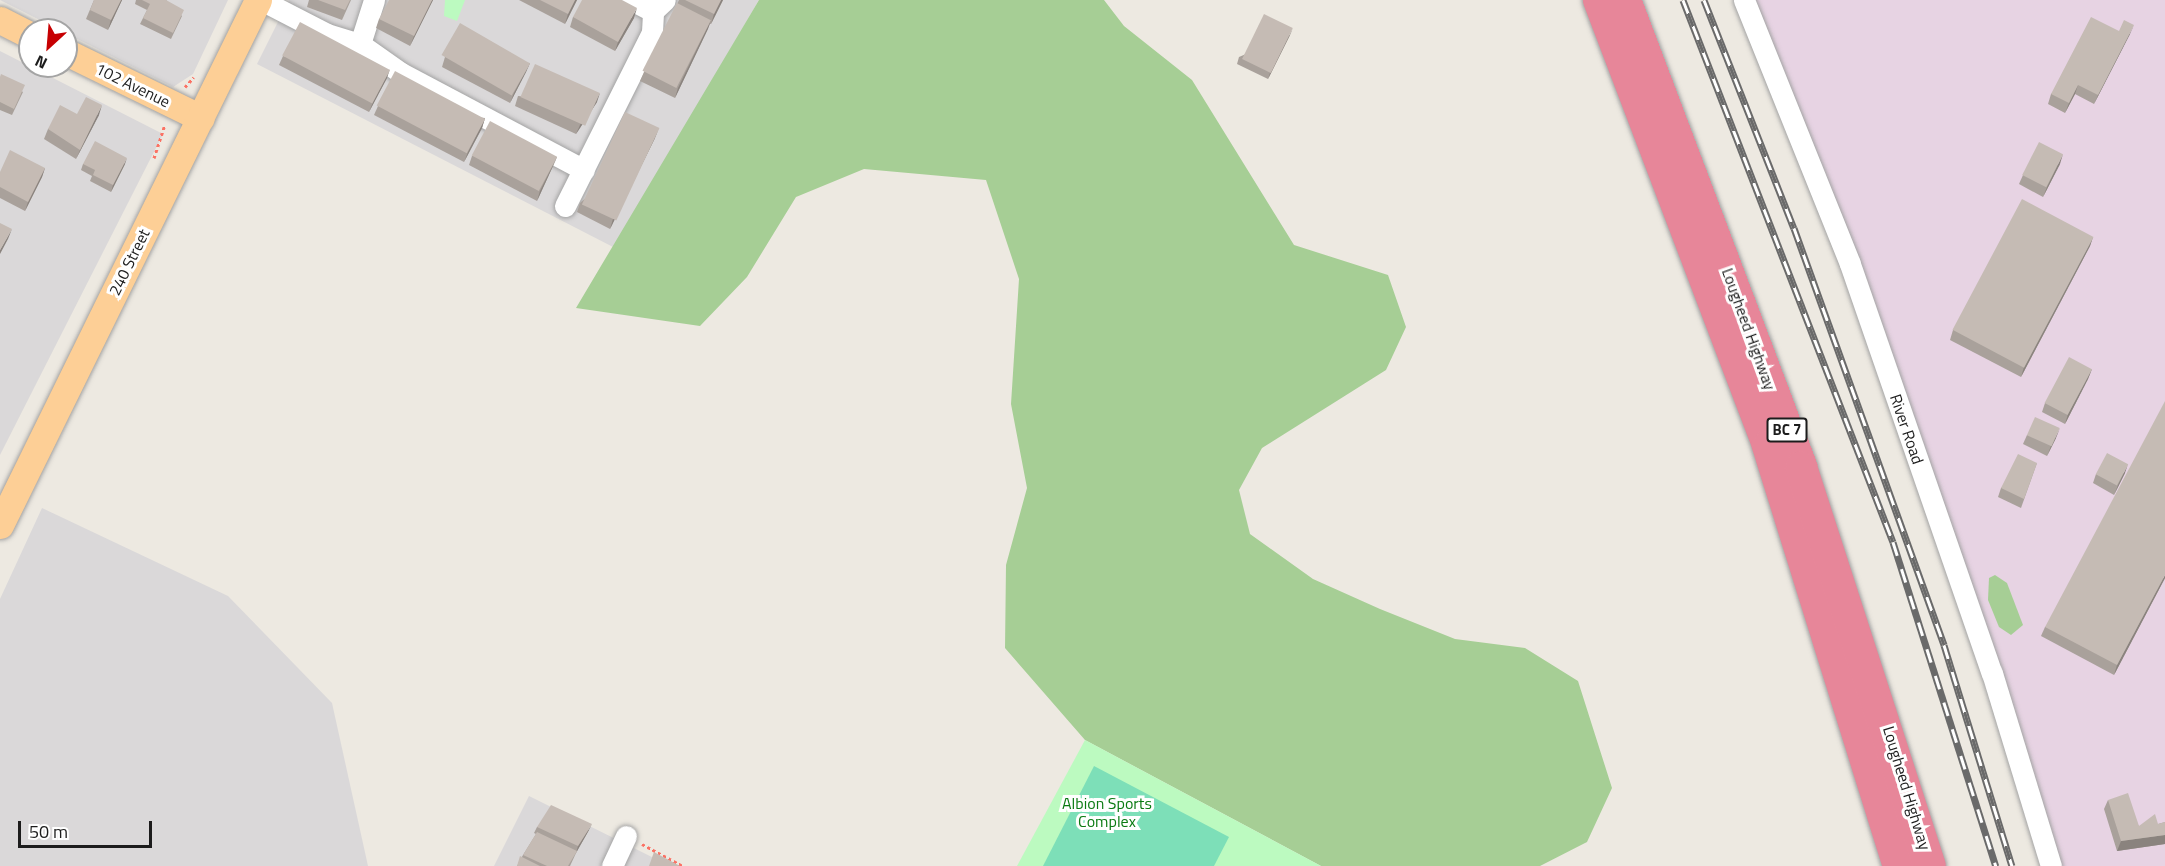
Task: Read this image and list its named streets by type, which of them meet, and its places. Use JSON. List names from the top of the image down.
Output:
{
  "streets": {
    "highway": ["Lougheed Highway", "BC 7"],
    "main road": ["102 Avenue", "240 Street"],
    "street": ["River Road"]
  },
  "crossings": [
    ["102 Avenue", "240 Street"]
  ],
  "parks": ["Albion Sports Complex"],
  "scale_bar": "50 m",
  "north": "bottom left"
}
